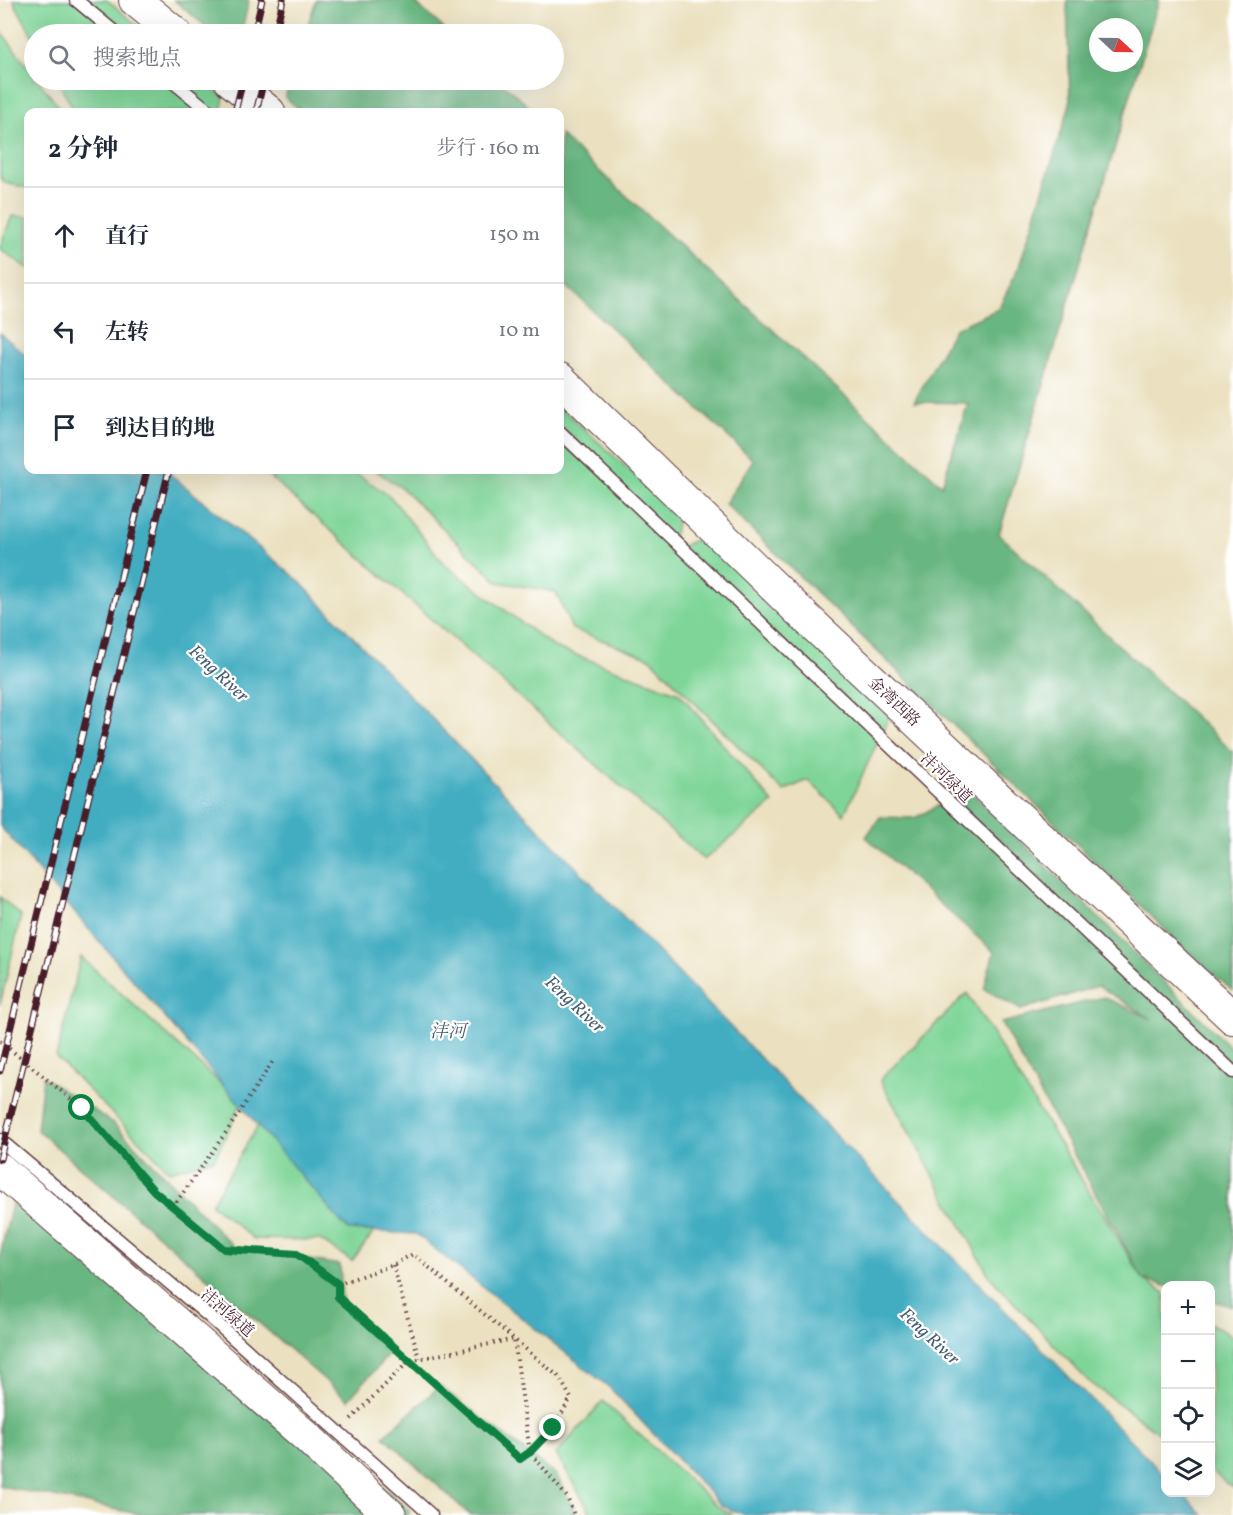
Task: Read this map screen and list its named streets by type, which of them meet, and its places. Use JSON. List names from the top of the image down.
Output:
{
  "streets": {
    "street": ["金湾西路"],
    "lane": ["沣河绿道"]
  },
  "water": ["Feng River", "沣河"],
  "north": "right",
  "page": {
    "search": "搜索地点",
    "heading": ["2 分钟", "步行 · 160 m"],
    "list": [
      ["直行", "150 m"],
      ["左转", "10 m"],
      "到达目的地"
    ],
    "map_buttons": ["+", "−"]
  }
}
